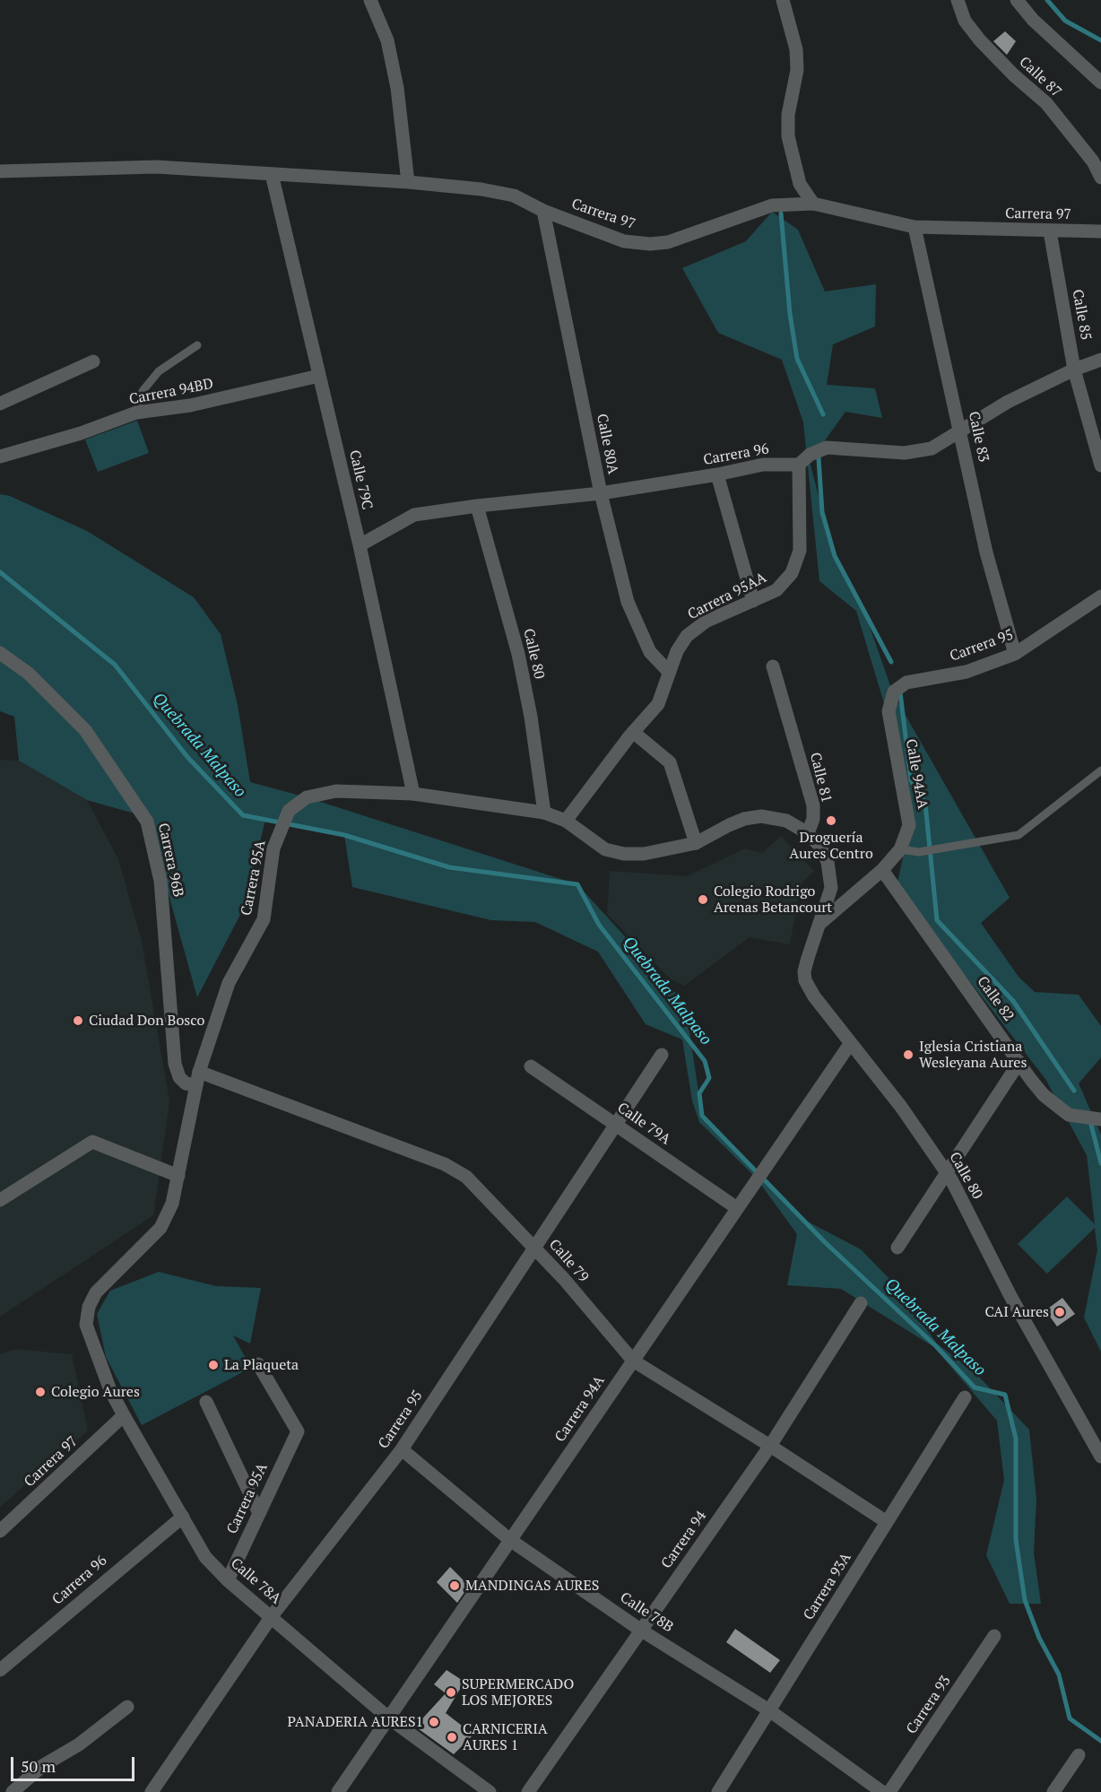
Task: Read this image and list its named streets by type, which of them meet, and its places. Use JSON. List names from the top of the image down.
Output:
{
  "streets": {
    "street": [
      "Calle 87",
      "Carrera 97",
      "Calle 85",
      "Carrera 94BD",
      "Calle 83",
      "Calle 80A",
      "Carrera 96",
      "Calle 79C",
      "Carrera 95AA",
      "Carrera 95",
      "Calle 80",
      "Calle 94AA",
      "Calle 81",
      "Carrera 96B",
      "Carrera 95A",
      "Calle 82",
      "Calle 79A",
      "Calle 79",
      "Carrera 94A",
      "Carrera 94",
      "Calle 78A",
      "Carrera 93A",
      "Calle 78B",
      "Carrera 93"
    ]
  },
  "crossings": [
    ["Carrera 97", "Calle 85"],
    ["Carrera 97", "Calle 83"],
    ["Carrera 97", "Calle 80A"],
    ["Carrera 97", "Calle 79C"],
    ["Carrera 97", "Calle 78A"],
    ["Carrera 94BD", "Calle 79C"],
    ["Calle 83", "Carrera 95"],
    ["Calle 80A", "Carrera 96"],
    ["Calle 80A", "Carrera 95AA"],
    ["Carrera 96", "Calle 79C"],
    ["Carrera 96", "Carrera 95AA"],
    ["Carrera 96", "Calle 80"],
    ["Carrera 96", "Calle 78A"],
    ["Calle 79C", "Carrera 95A"],
    ["Carrera 95AA", "Carrera 95A"],
    ["Carrera 95", "Calle 94AA"],
    ["Carrera 95", "Calle 79A"],
    ["Carrera 95", "Calle 79"],
    ["Carrera 95", "Calle 78A"],
    ["Carrera 95", "Calle 78B"],
    ["Calle 80", "Calle 94AA"],
    ["Calle 80", "Carrera 95A"],
    ["Calle 80", "Carrera 94A"],
    ["Calle 94AA", "Calle 82"],
    ["Calle 81", "Carrera 95A"],
    ["Carrera 96B", "Carrera 95A"],
    ["Carrera 96B", "Calle 79"],
    ["Carrera 95A", "Calle 79"],
    ["Carrera 95A", "Calle 78A"],
    ["Calle 79A", "Carrera 94A"],
    ["Calle 79", "Carrera 94A"],
    ["Calle 79", "Carrera 94"],
    ["Calle 79", "Carrera 93A"],
    ["Carrera 94A", "Calle 78A"],
    ["Carrera 94A", "Calle 78B"],
    ["Carrera 94", "Calle 78B"],
    ["Carrera 93A", "Calle 78B"]
  ],
  "water": ["Quebrada Malpaso"],
  "places": [
    "Droguería Aures Centro",
    "Colegio Rodrigo Arenas Betancourt",
    "Ciudad Don Bosco",
    "Iglesia Cristiana Wesleyana Aures",
    "CAI Aures",
    "La Plaqueta",
    "Colegio Aures",
    "MANDINGAS AURES",
    "SUPERMERCADO LOS MEJORES",
    "PANADERIA AURES1",
    "CARNICERIA AURES 1"
  ],
  "scale_bar": "50 m"
}
